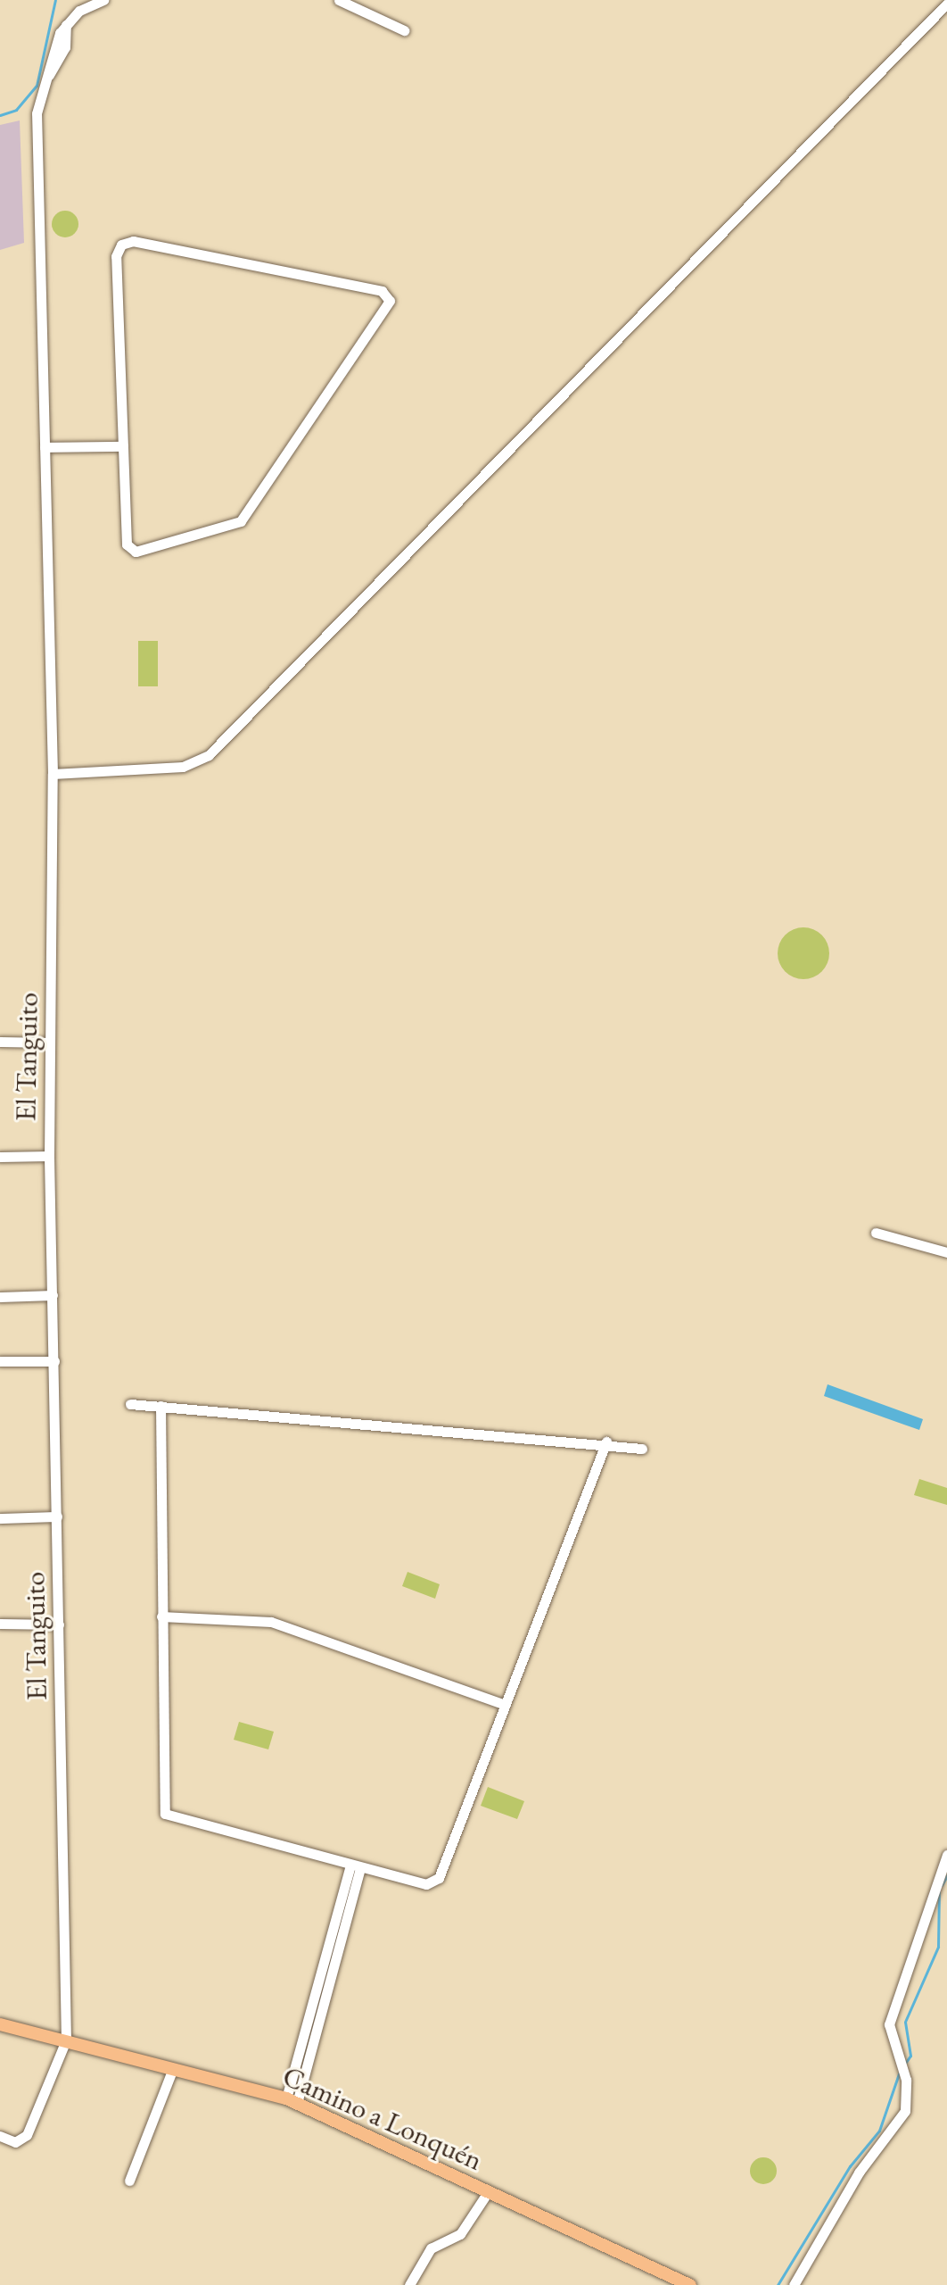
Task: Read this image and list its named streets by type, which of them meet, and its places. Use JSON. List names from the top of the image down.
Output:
{
  "streets": {
    "main road": ["Camino a Lonquén"],
    "street": ["El Tanguito"]
  },
  "crossings": [
    ["El Tanguito", "Camino a Lonquén"]
  ]
}
